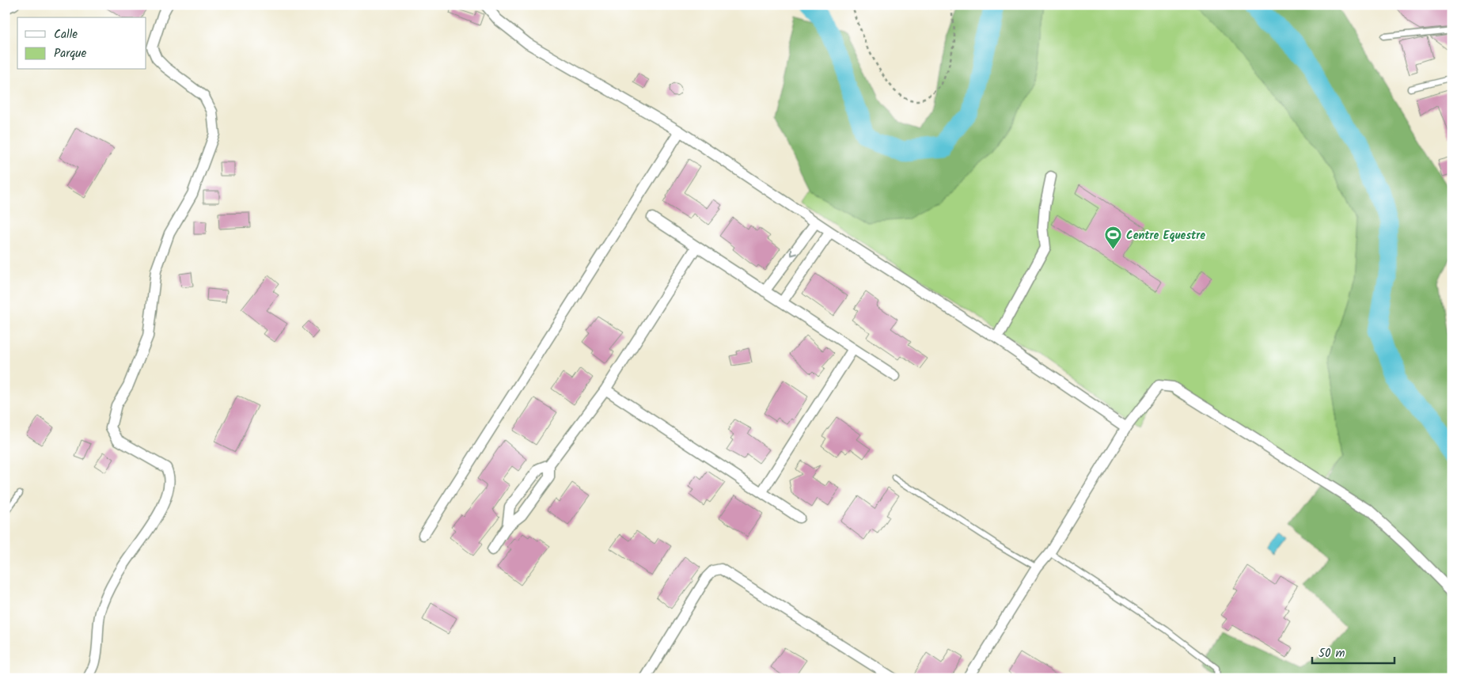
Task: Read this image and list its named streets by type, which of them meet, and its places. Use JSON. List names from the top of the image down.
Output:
{
  "places": {
    "sports": ["Centre Equestre"]
  },
  "legend": ["Calle", "Parque"],
  "scale_bar": "50 m"
}
